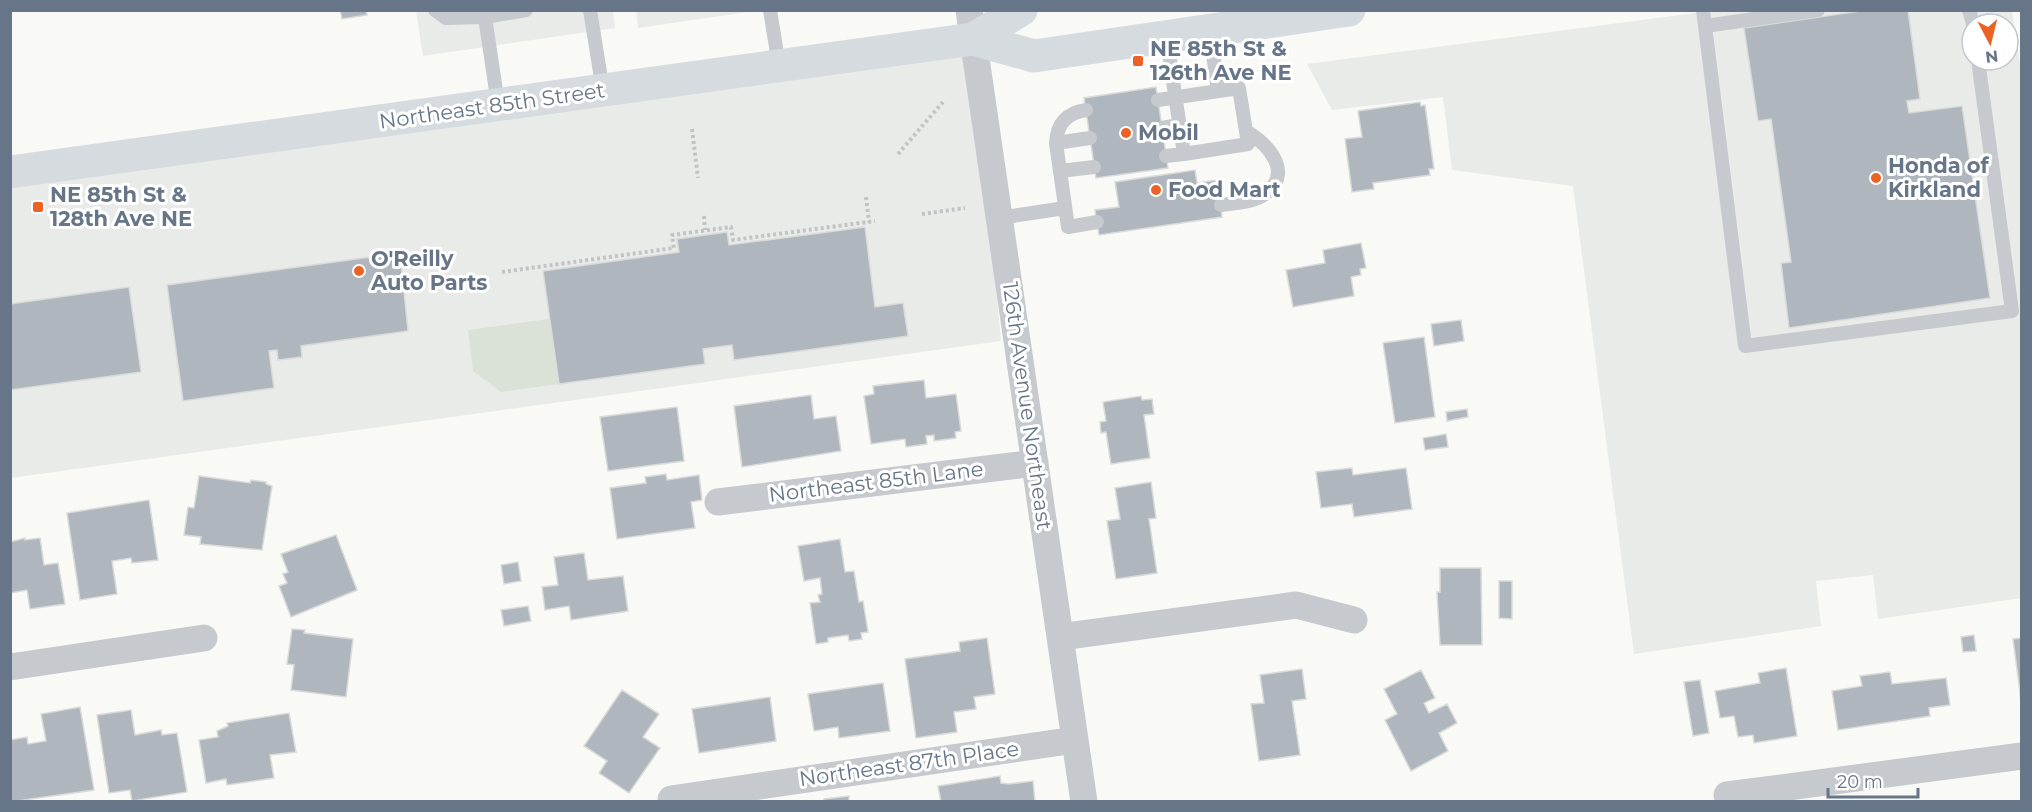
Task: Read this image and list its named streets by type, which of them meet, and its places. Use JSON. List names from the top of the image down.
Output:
{
  "streets": {
    "main road": ["Northeast 85th Street"],
    "street": ["126th Avenue Northeast", "Northeast 85th Lane", "Northeast 87th Place"]
  },
  "crossings": [
    ["Northeast 85th Street", "126th Avenue Northeast"],
    ["126th Avenue Northeast", "Northeast 85th Lane"],
    ["126th Avenue Northeast", "Northeast 87th Place"]
  ],
  "places": {
    "transit": ["NE 85th St & 126th Ave NE", "NE 85th St & 128th Ave NE"],
    "other": [
      "Mobil",
      "Honda of Kirkland",
      "Food Mart",
      "O'Reilly Auto Parts"
    ]
  },
  "scale_bar": "20 m",
  "north": "bottom"
}
